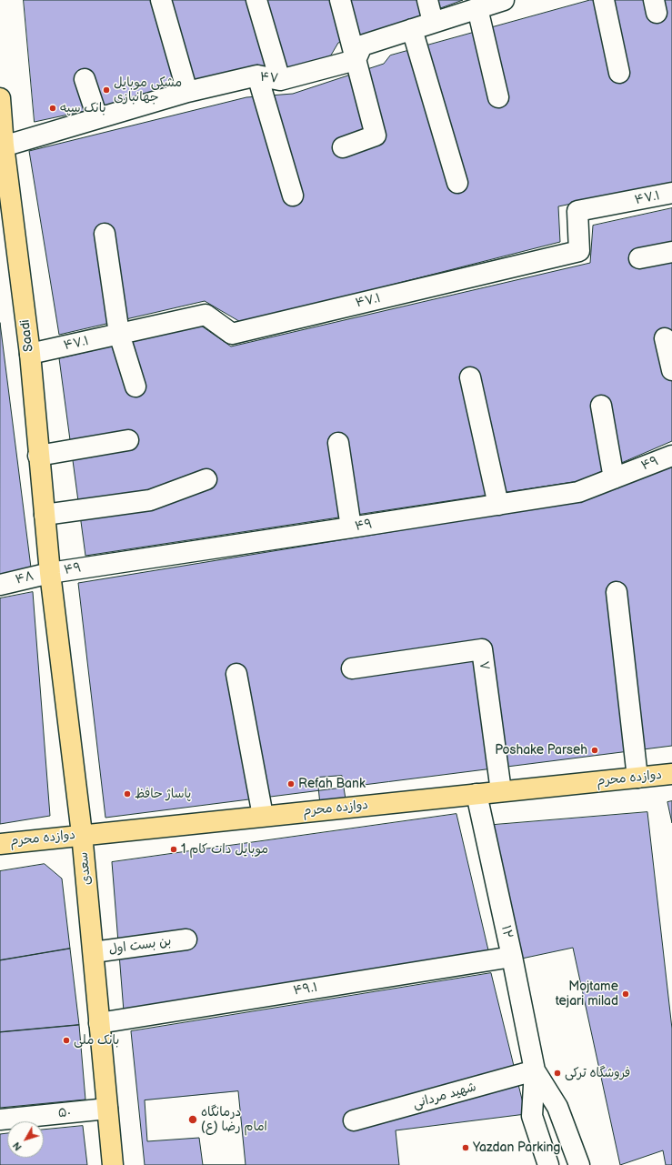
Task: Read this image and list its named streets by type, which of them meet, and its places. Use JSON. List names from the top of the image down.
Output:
{
  "streets": {
    "main road": ["Saadi", "دوازده محرم", "سعدی"],
    "street": [
      "۴۷",
      "۴۷.۱",
      "۴۹",
      "۴۸",
      "۷",
      "۱۲",
      "بن بست اول",
      "۴۹.۱",
      "شهید مردانی",
      "۵۰"
    ]
  },
  "crossings": [
    ["۴۷", "Saadi"],
    ["۴۷.۱", "Saadi"],
    ["Saadi", "۴۹"],
    ["Saadi", "۴۸"],
    ["Saadi", "سعدی"],
    ["۴۹", "۴۸"],
    ["۴۹", "سعدی"],
    ["۴۸", "سعدی"],
    ["۷", "دوازده محرم"],
    ["دوازده محرم", "سعدی"],
    ["دوازده محرم", "۱۲"],
    ["سعدی", "بن بست اول"],
    ["سعدی", "۴۹.۱"],
    ["سعدی", "۵۰"],
    ["۱۲", "۴۹.۱"],
    ["۱۲", "شهید مردانی"]
  ],
  "places": [
    "مشکی موبایل جهانبازی",
    "بانک سپه",
    "Poshake Parseh",
    "Refah Bank",
    "پاساژ حافظ",
    "موبایل دات کام 1",
    "Mojtame tejari milad",
    "بانک ملی",
    "فروشگاه ترکی",
    "درمانگاه امام رضا (ع)",
    "Yazdan Parking"
  ],
  "north": "bottom left"
}
